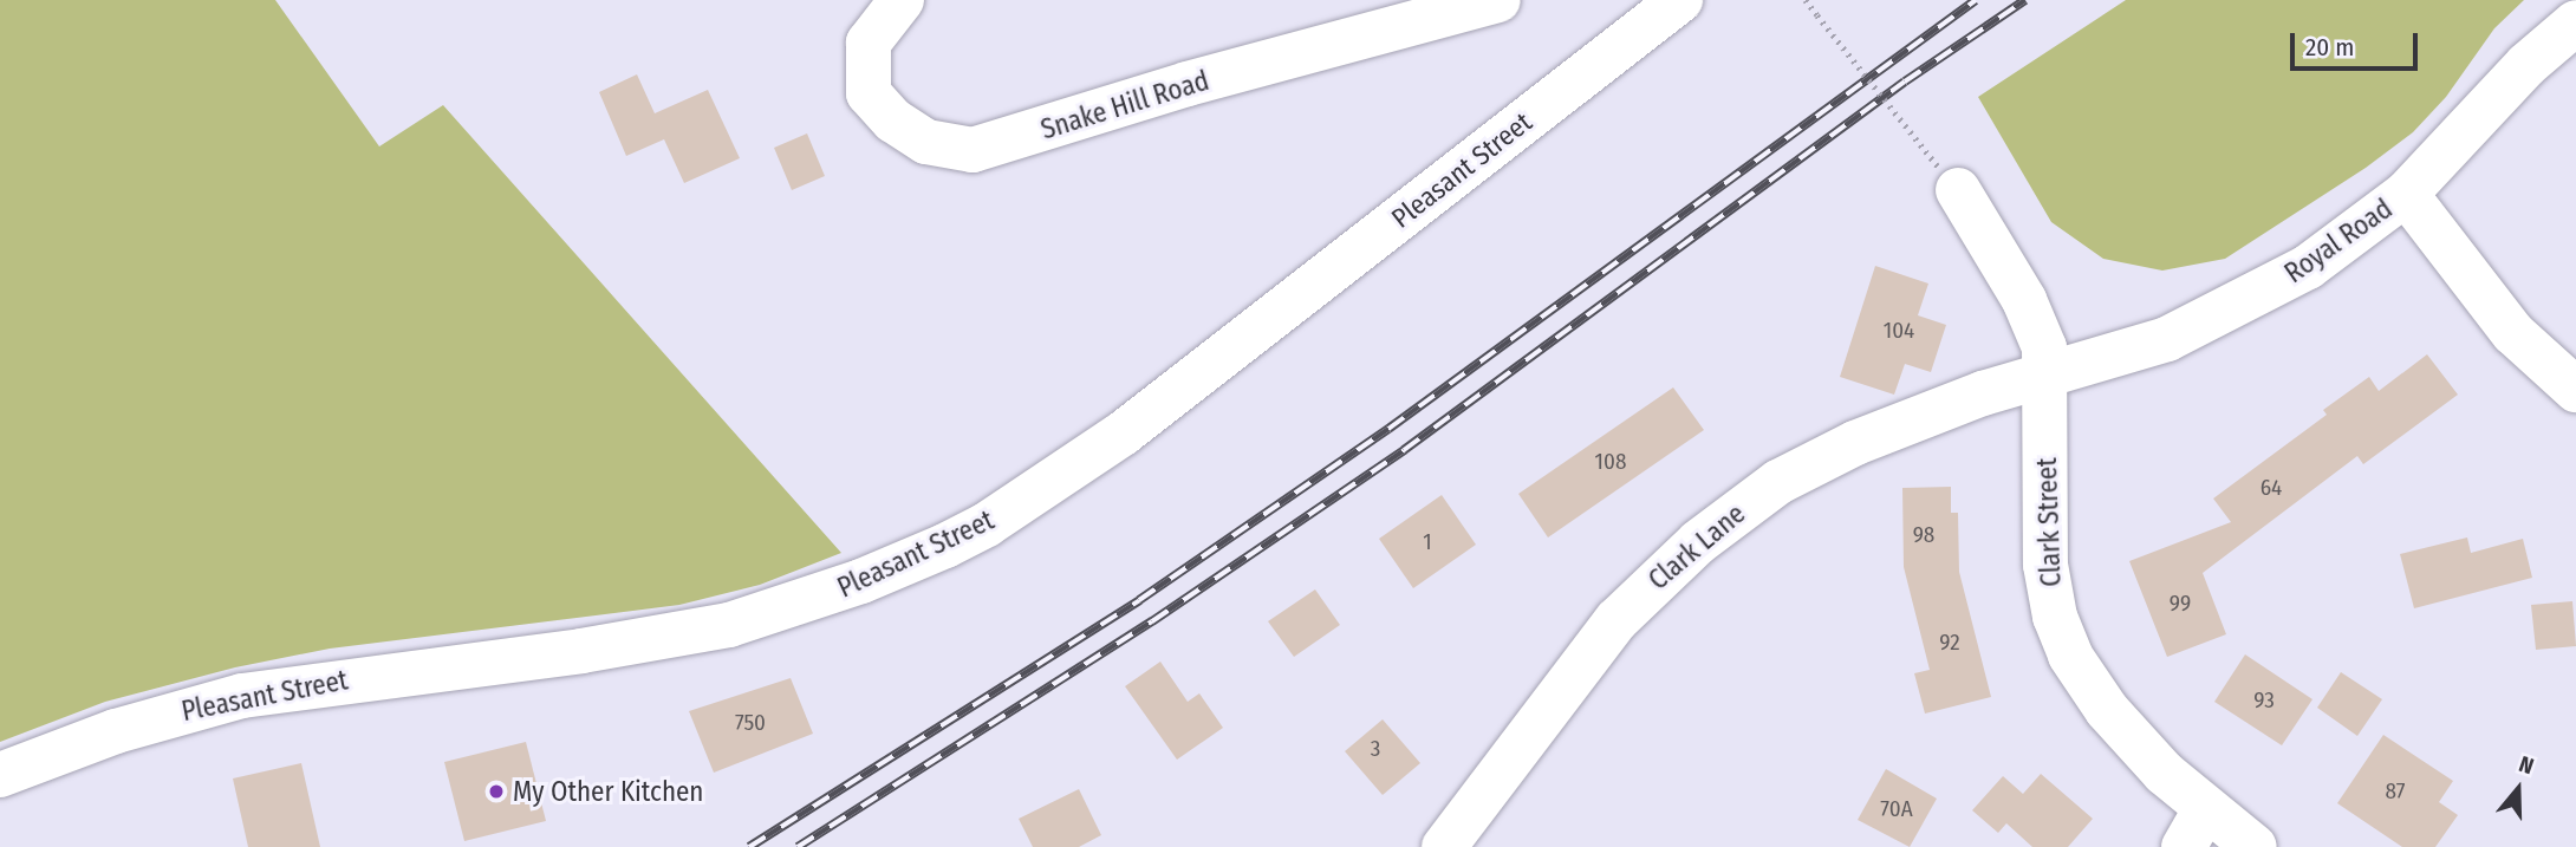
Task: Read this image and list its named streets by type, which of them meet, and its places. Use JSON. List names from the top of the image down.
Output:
{
  "streets": {
    "street": [
      "Snake Hill Road",
      "Pleasant Street",
      "Royal Road",
      "Clark Street",
      "Clark Lane"
    ]
  },
  "crossings": [
    ["Royal Road", "Clark Street"],
    ["Royal Road", "Clark Lane"],
    ["Clark Street", "Clark Lane"]
  ],
  "places": ["My Other Kitchen"],
  "house_numbers": [
    "104",
    "108",
    "64",
    "98",
    "1",
    "99",
    "92",
    "93",
    "750",
    "3",
    "87",
    "70A"
  ],
  "scale_bar": "20 m",
  "north": "top"
}
